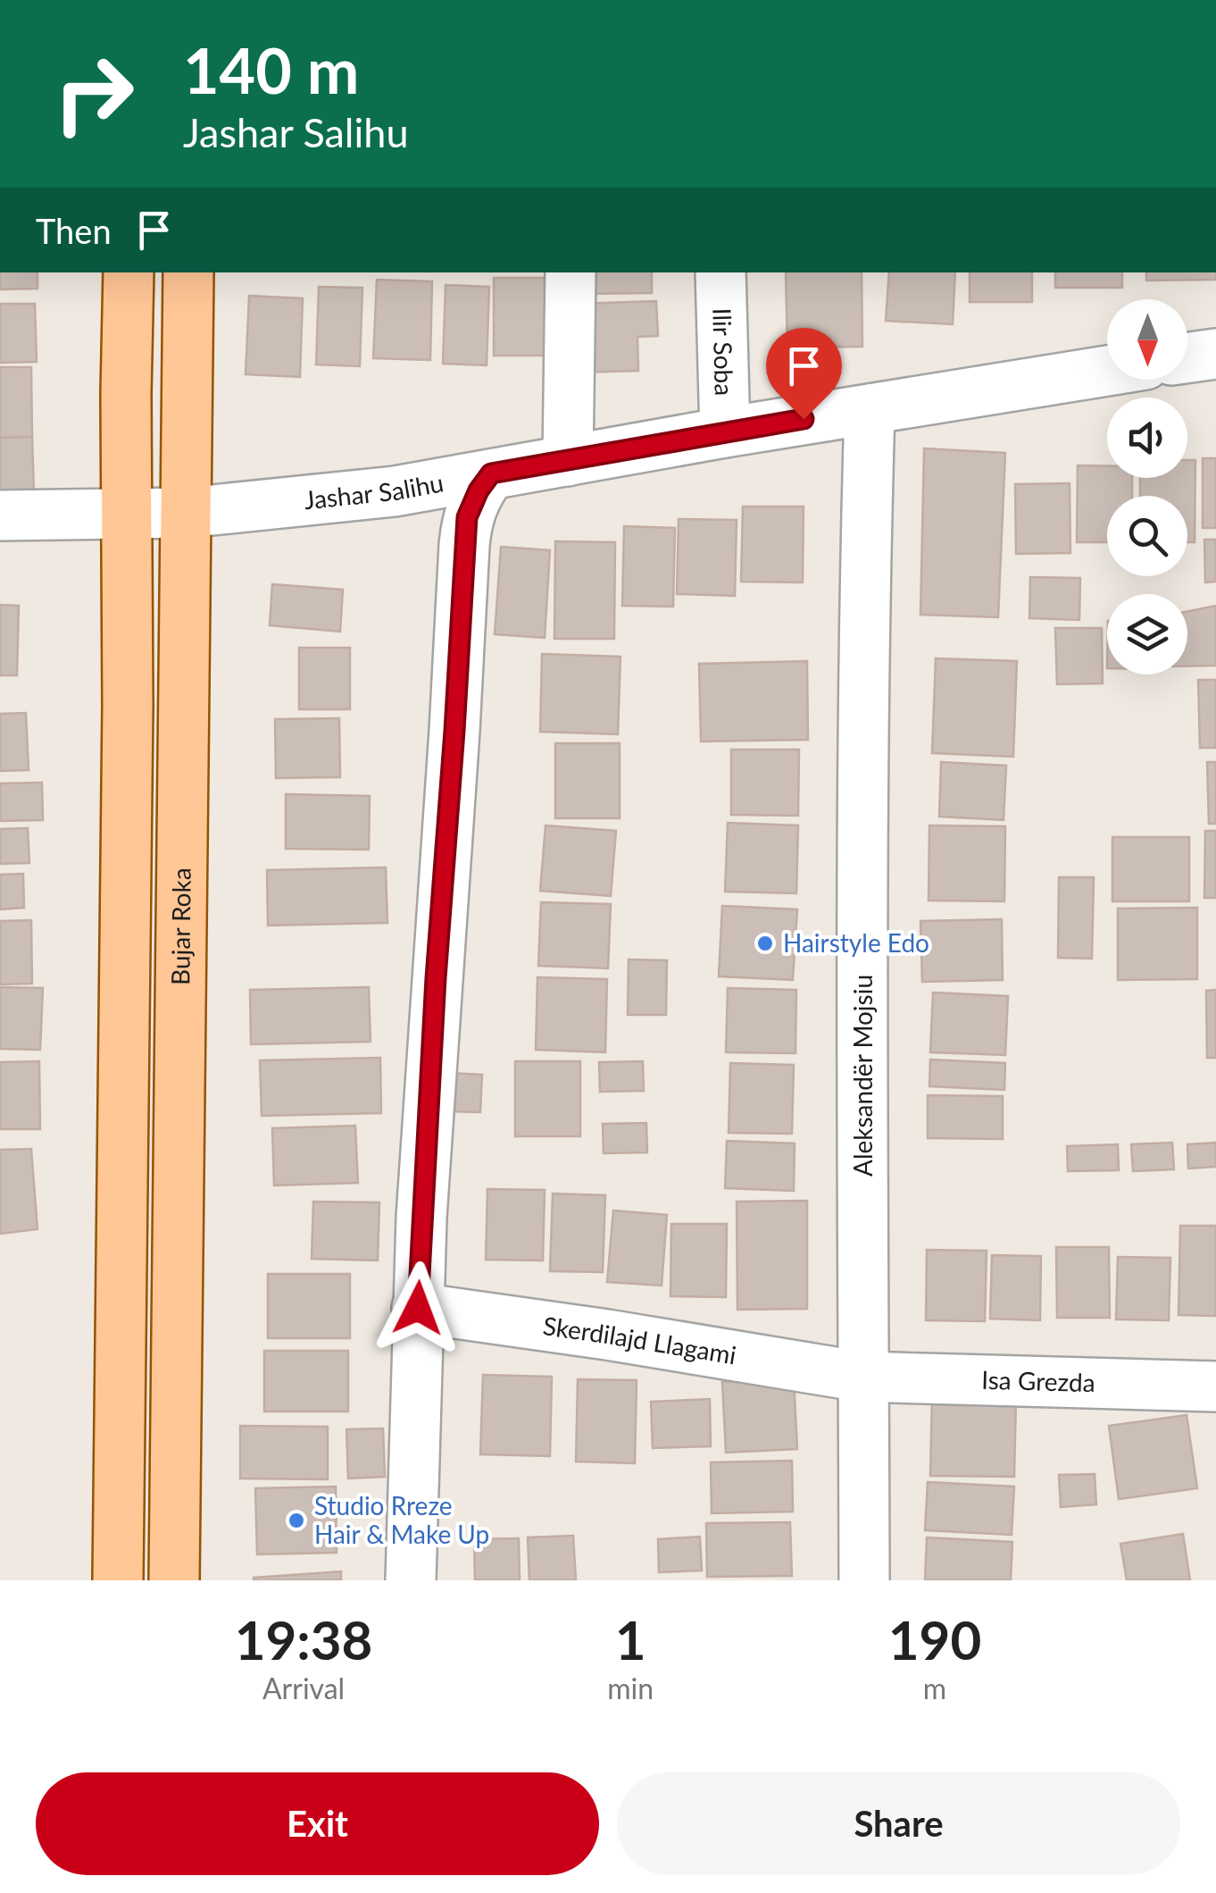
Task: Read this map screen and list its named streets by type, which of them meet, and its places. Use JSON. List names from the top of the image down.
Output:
{
  "streets": {
    "main road": ["Bujar Roka"],
    "street": [
      "Ilir Soba",
      "Jashar Salihu",
      "Aleksandër Mojsiu",
      "Skerdilajd Llagami",
      "Isa Grezda"
    ]
  },
  "crossings": [
    ["Ilir Soba", "Jashar Salihu"],
    ["Jashar Salihu", "Bujar Roka"],
    ["Jashar Salihu", "Aleksandër Mojsiu"],
    ["Aleksandër Mojsiu", "Skerdilajd Llagami"],
    ["Aleksandër Mojsiu", "Isa Grezda"],
    ["Skerdilajd Llagami", "Isa Grezda"]
  ],
  "places": ["Hairstyle Edo", "Studio Rreze Hair & Make Up"],
  "north": "bottom",
  "page": {
    "turn": ["140 m", "Jashar Salihu"],
    "then": "Then",
    "eta": [
      "19:38",
      "Arrival",
      "1",
      "min",
      "190",
      "m"
    ],
    "buttons": ["Exit", "Share"]
  }
}
